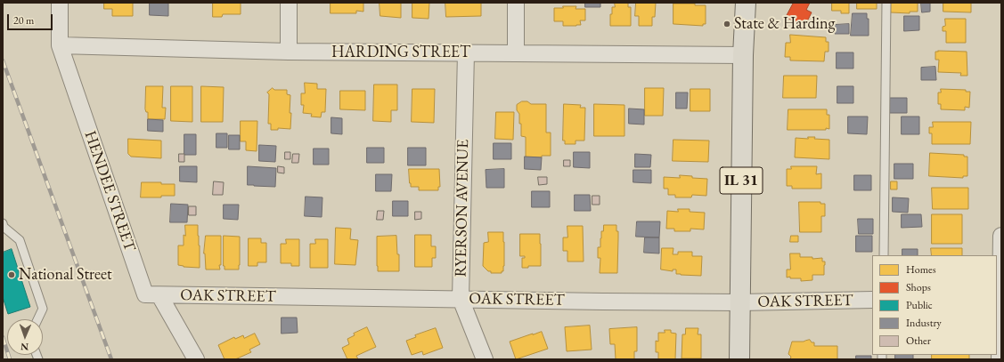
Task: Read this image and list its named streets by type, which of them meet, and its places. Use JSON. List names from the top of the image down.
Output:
{
  "streets": {
    "main road": ["IL 31"],
    "street": [
      "HARDING STREET",
      "HENDEE STREET",
      "RYERSON AVENUE",
      "OAK STREET"
    ]
  },
  "crossings": [
    ["HARDING STREET", "IL 31"],
    ["HARDING STREET", "HENDEE STREET"],
    ["HARDING STREET", "RYERSON AVENUE"],
    ["IL 31", "OAK STREET"],
    ["HENDEE STREET", "OAK STREET"],
    ["RYERSON AVENUE", "OAK STREET"]
  ],
  "places": ["State & Harding", "National Street"],
  "legend": [
    "Homes",
    "Shops",
    "Public",
    "Industry",
    "Other"
  ],
  "scale_bar": "20 m",
  "north": "bottom"
}
